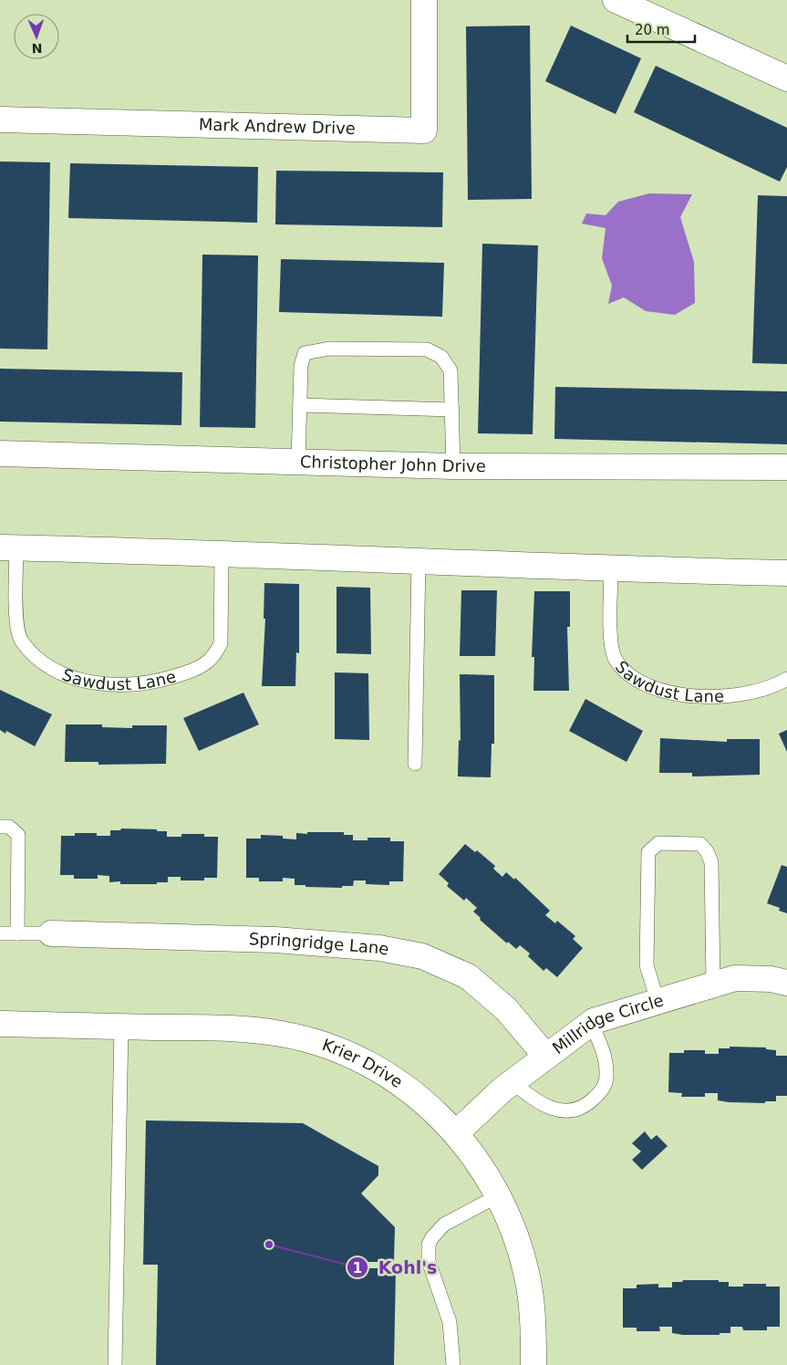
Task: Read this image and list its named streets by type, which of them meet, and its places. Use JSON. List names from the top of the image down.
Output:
{
  "streets": {
    "street": [
      "Mark Andrew Drive",
      "Christopher John Drive",
      "Sawdust Lane",
      "Springridge Lane",
      "Millridge Circle",
      "Krier Drive"
    ]
  },
  "crossings": [
    ["Springridge Lane", "Millridge Circle"],
    ["Millridge Circle", "Krier Drive"]
  ],
  "places": ["Kohl's"],
  "scale_bar": "20 m",
  "north": "bottom"
}
